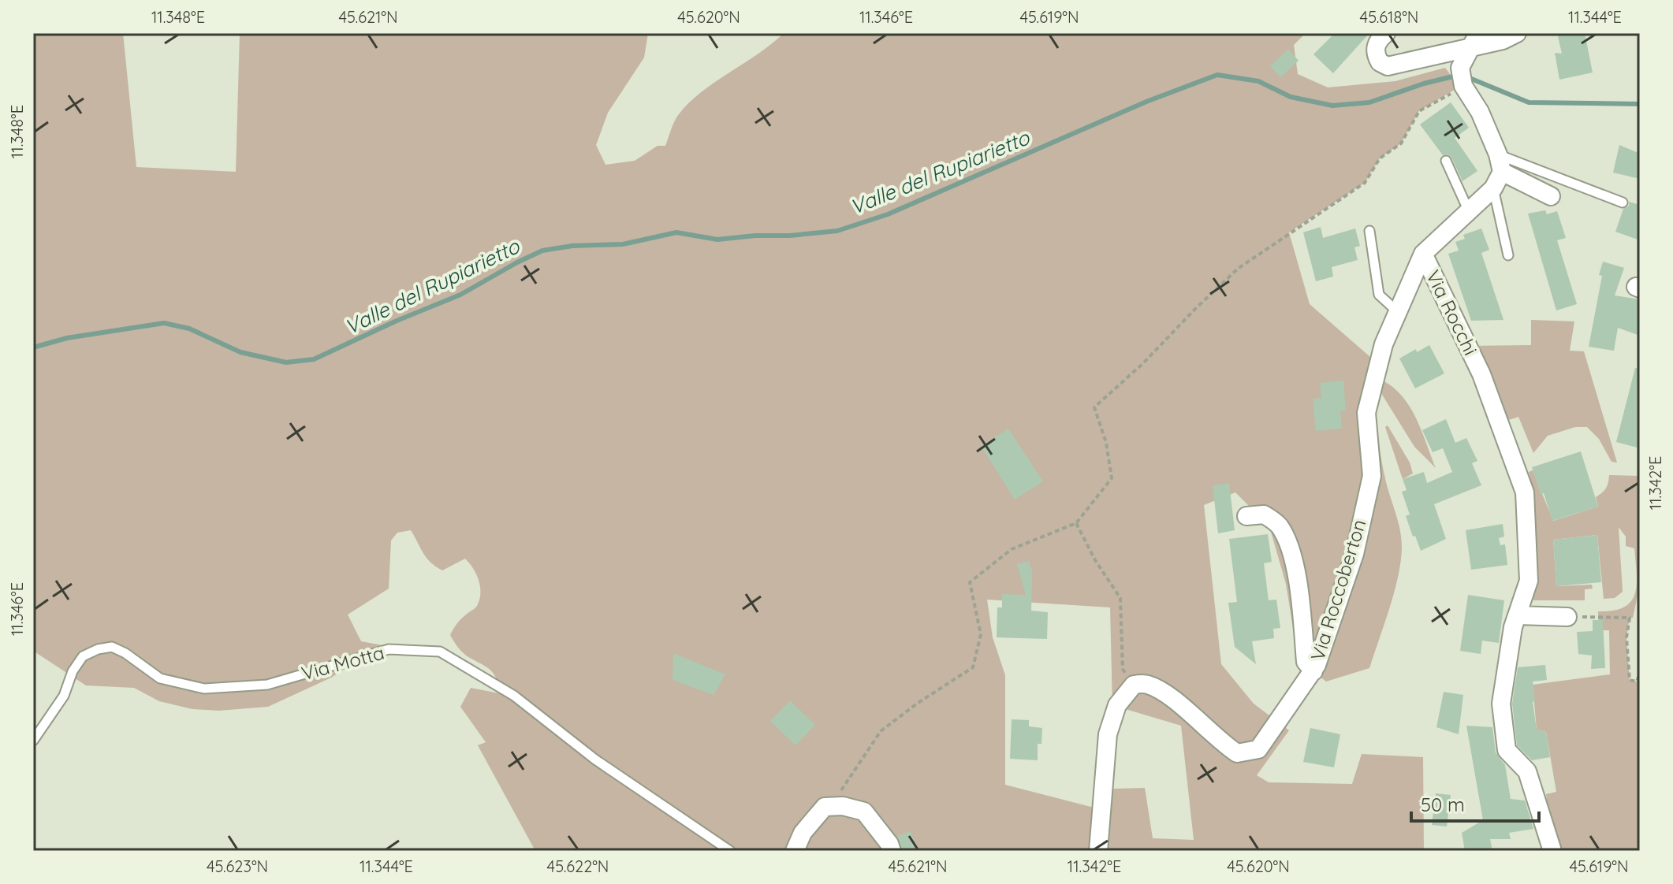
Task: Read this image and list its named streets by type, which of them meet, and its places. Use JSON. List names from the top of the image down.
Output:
{
  "streets": {
    "street": ["Via Rocchi", "Via Roccoberton"],
    "lane": ["Via Motta"]
  },
  "crossings": [
    ["Via Rocchi", "Via Roccoberton"]
  ],
  "water": ["Valle del Rupiarietto"],
  "scale_bar": "50 m",
  "coordinates": [
    "11.348°E",
    "45.621°N",
    "45.620°N",
    "11.346°E",
    "45.619°N",
    "45.618°N",
    "11.344°E",
    "11.342°E",
    "45.623°N",
    "45.622°N"
  ]
}
